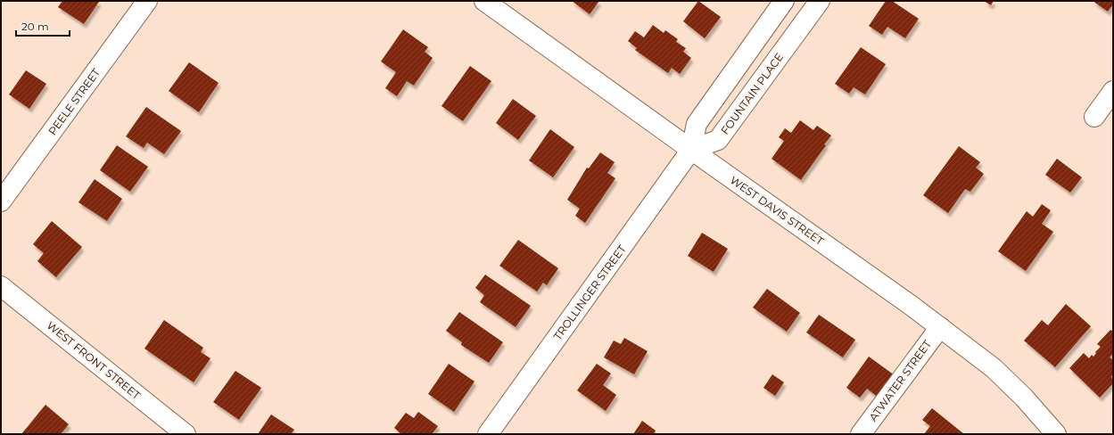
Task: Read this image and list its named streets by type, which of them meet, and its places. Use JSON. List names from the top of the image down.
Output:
{
  "streets": {
    "street": [
      "FOUNTAIN PLACE",
      "PEELE STREET",
      "WEST DAVIS STREET",
      "TROLLINGER STREET",
      "WEST FRONT STREET",
      "ATWATER STREET"
    ]
  },
  "crossings": [
    ["FOUNTAIN PLACE", "WEST DAVIS STREET"],
    ["FOUNTAIN PLACE", "TROLLINGER STREET"],
    ["WEST DAVIS STREET", "TROLLINGER STREET"],
    ["WEST DAVIS STREET", "ATWATER STREET"]
  ],
  "scale_bar": "20 m"
}
